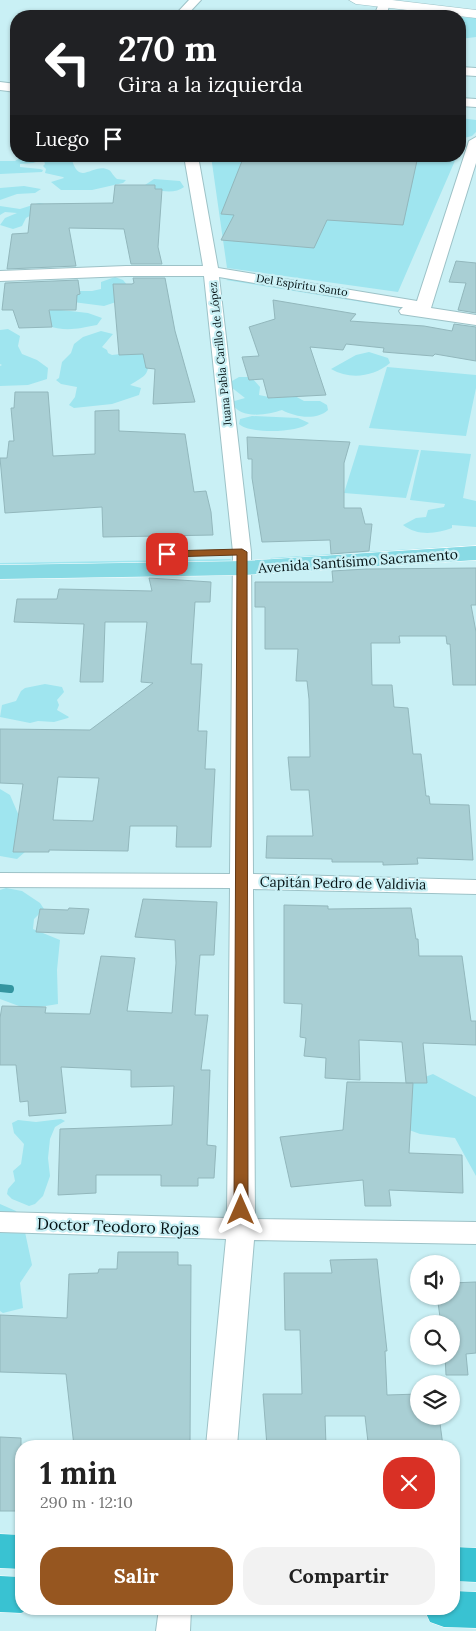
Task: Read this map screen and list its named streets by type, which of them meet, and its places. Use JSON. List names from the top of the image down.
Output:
{
  "streets": {
    "main road": ["Avenida Santísimo Sacramento"],
    "street": [
      "Del Espíritu Santo",
      "Juana Pabla Carillo de López",
      "Capitán Pedro de Valdivia",
      "Doctor Teodoro Rojas"
    ]
  },
  "crossings": [
    ["Del Espíritu Santo", "Juana Pabla Carillo de López"],
    ["Juana Pabla Carillo de López", "Avenida Santísimo Sacramento"],
    ["Juana Pabla Carillo de López", "Capitán Pedro de Valdivia"],
    ["Juana Pabla Carillo de López", "Doctor Teodoro Rojas"]
  ],
  "page": {
    "turn": ["270 m", "Gira a la izquierda"],
    "then": "Luego",
    "heading": ["1 min", "290 m · 12:10"],
    "buttons": ["Salir", "Compartir"]
  }
}
